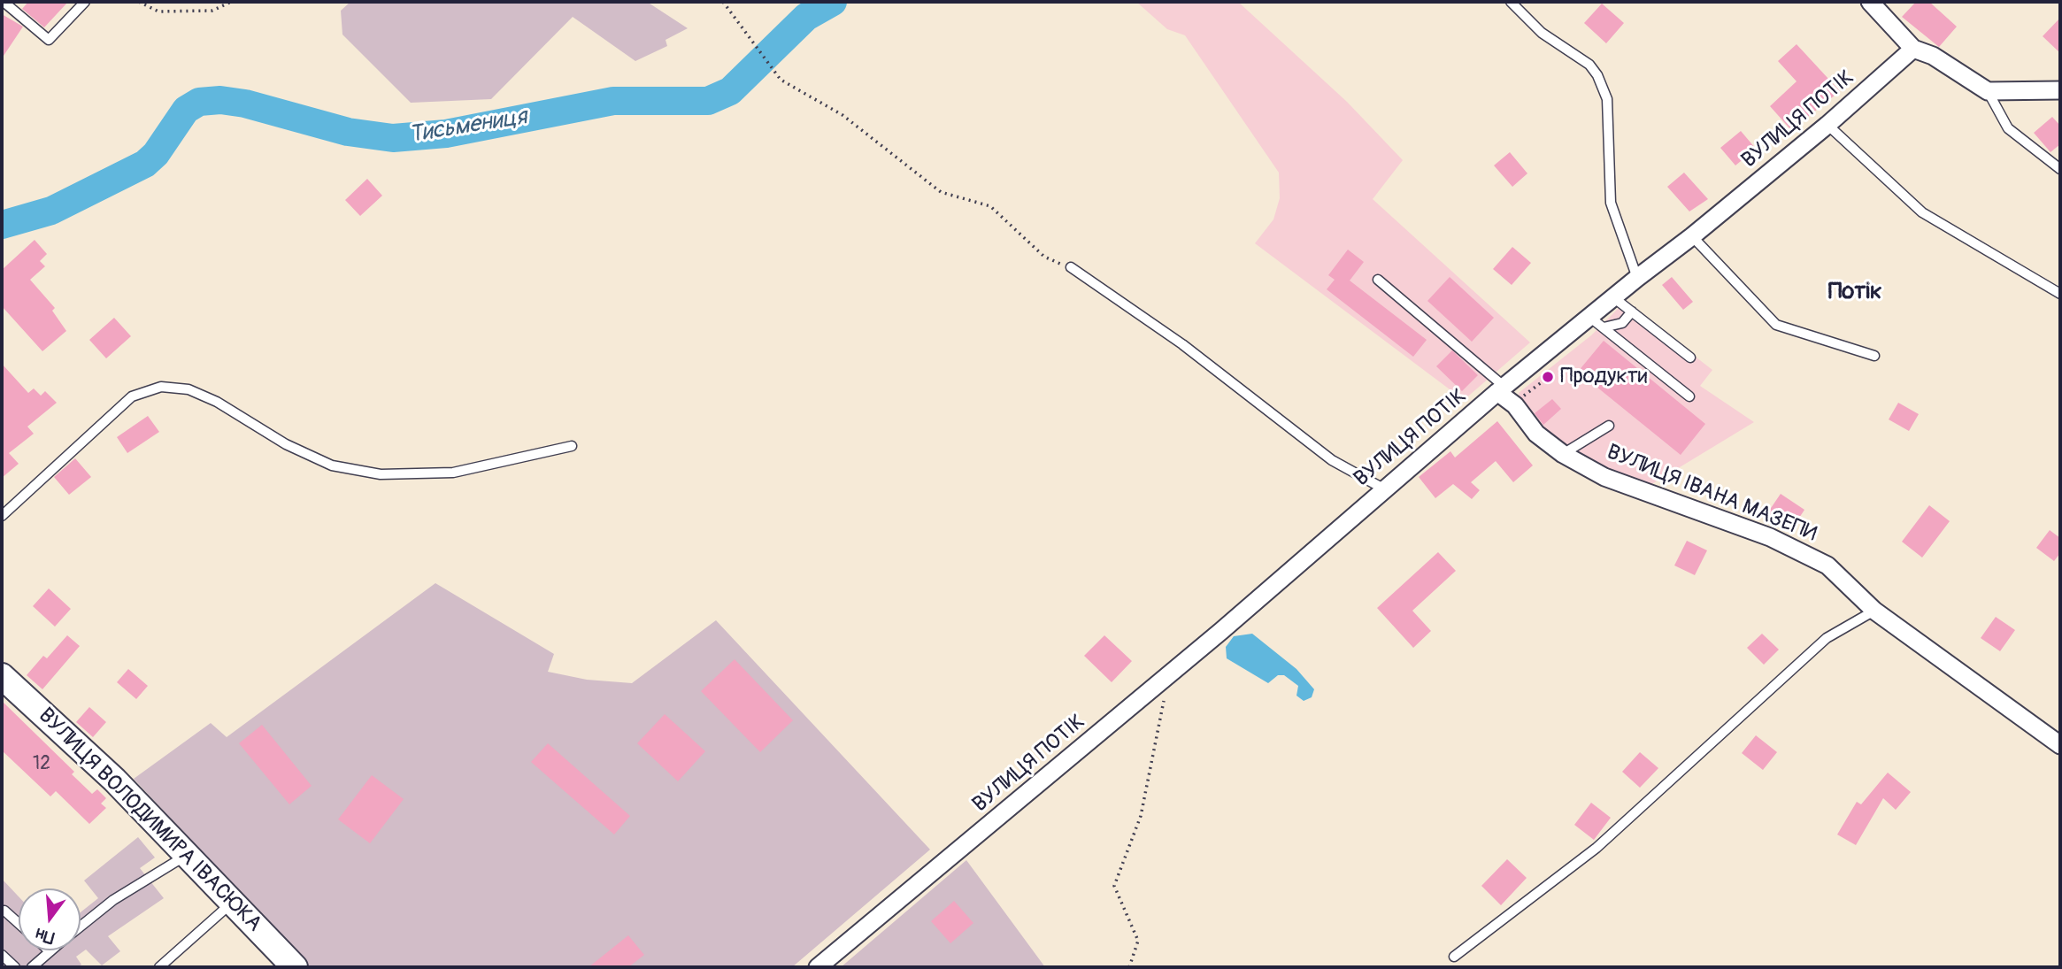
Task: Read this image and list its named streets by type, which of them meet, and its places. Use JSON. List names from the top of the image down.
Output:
{
  "streets": {
    "street": ["ВУЛИЦЯ ПОТІК", "ВУЛИЦЯ ІВАНА МАЗЕПИ", "ВУЛИЦЯ ВОЛОДИМИРА ІВАСЮКА"]
  },
  "crossings": [
    ["ВУЛИЦЯ ПОТІК", "ВУЛИЦЯ ІВАНА МАЗЕПИ"]
  ],
  "districts": ["Потік"],
  "water": ["Тисьмениця"],
  "places": ["Продукти"],
  "house_numbers": ["12"],
  "north": "bottom"
}
